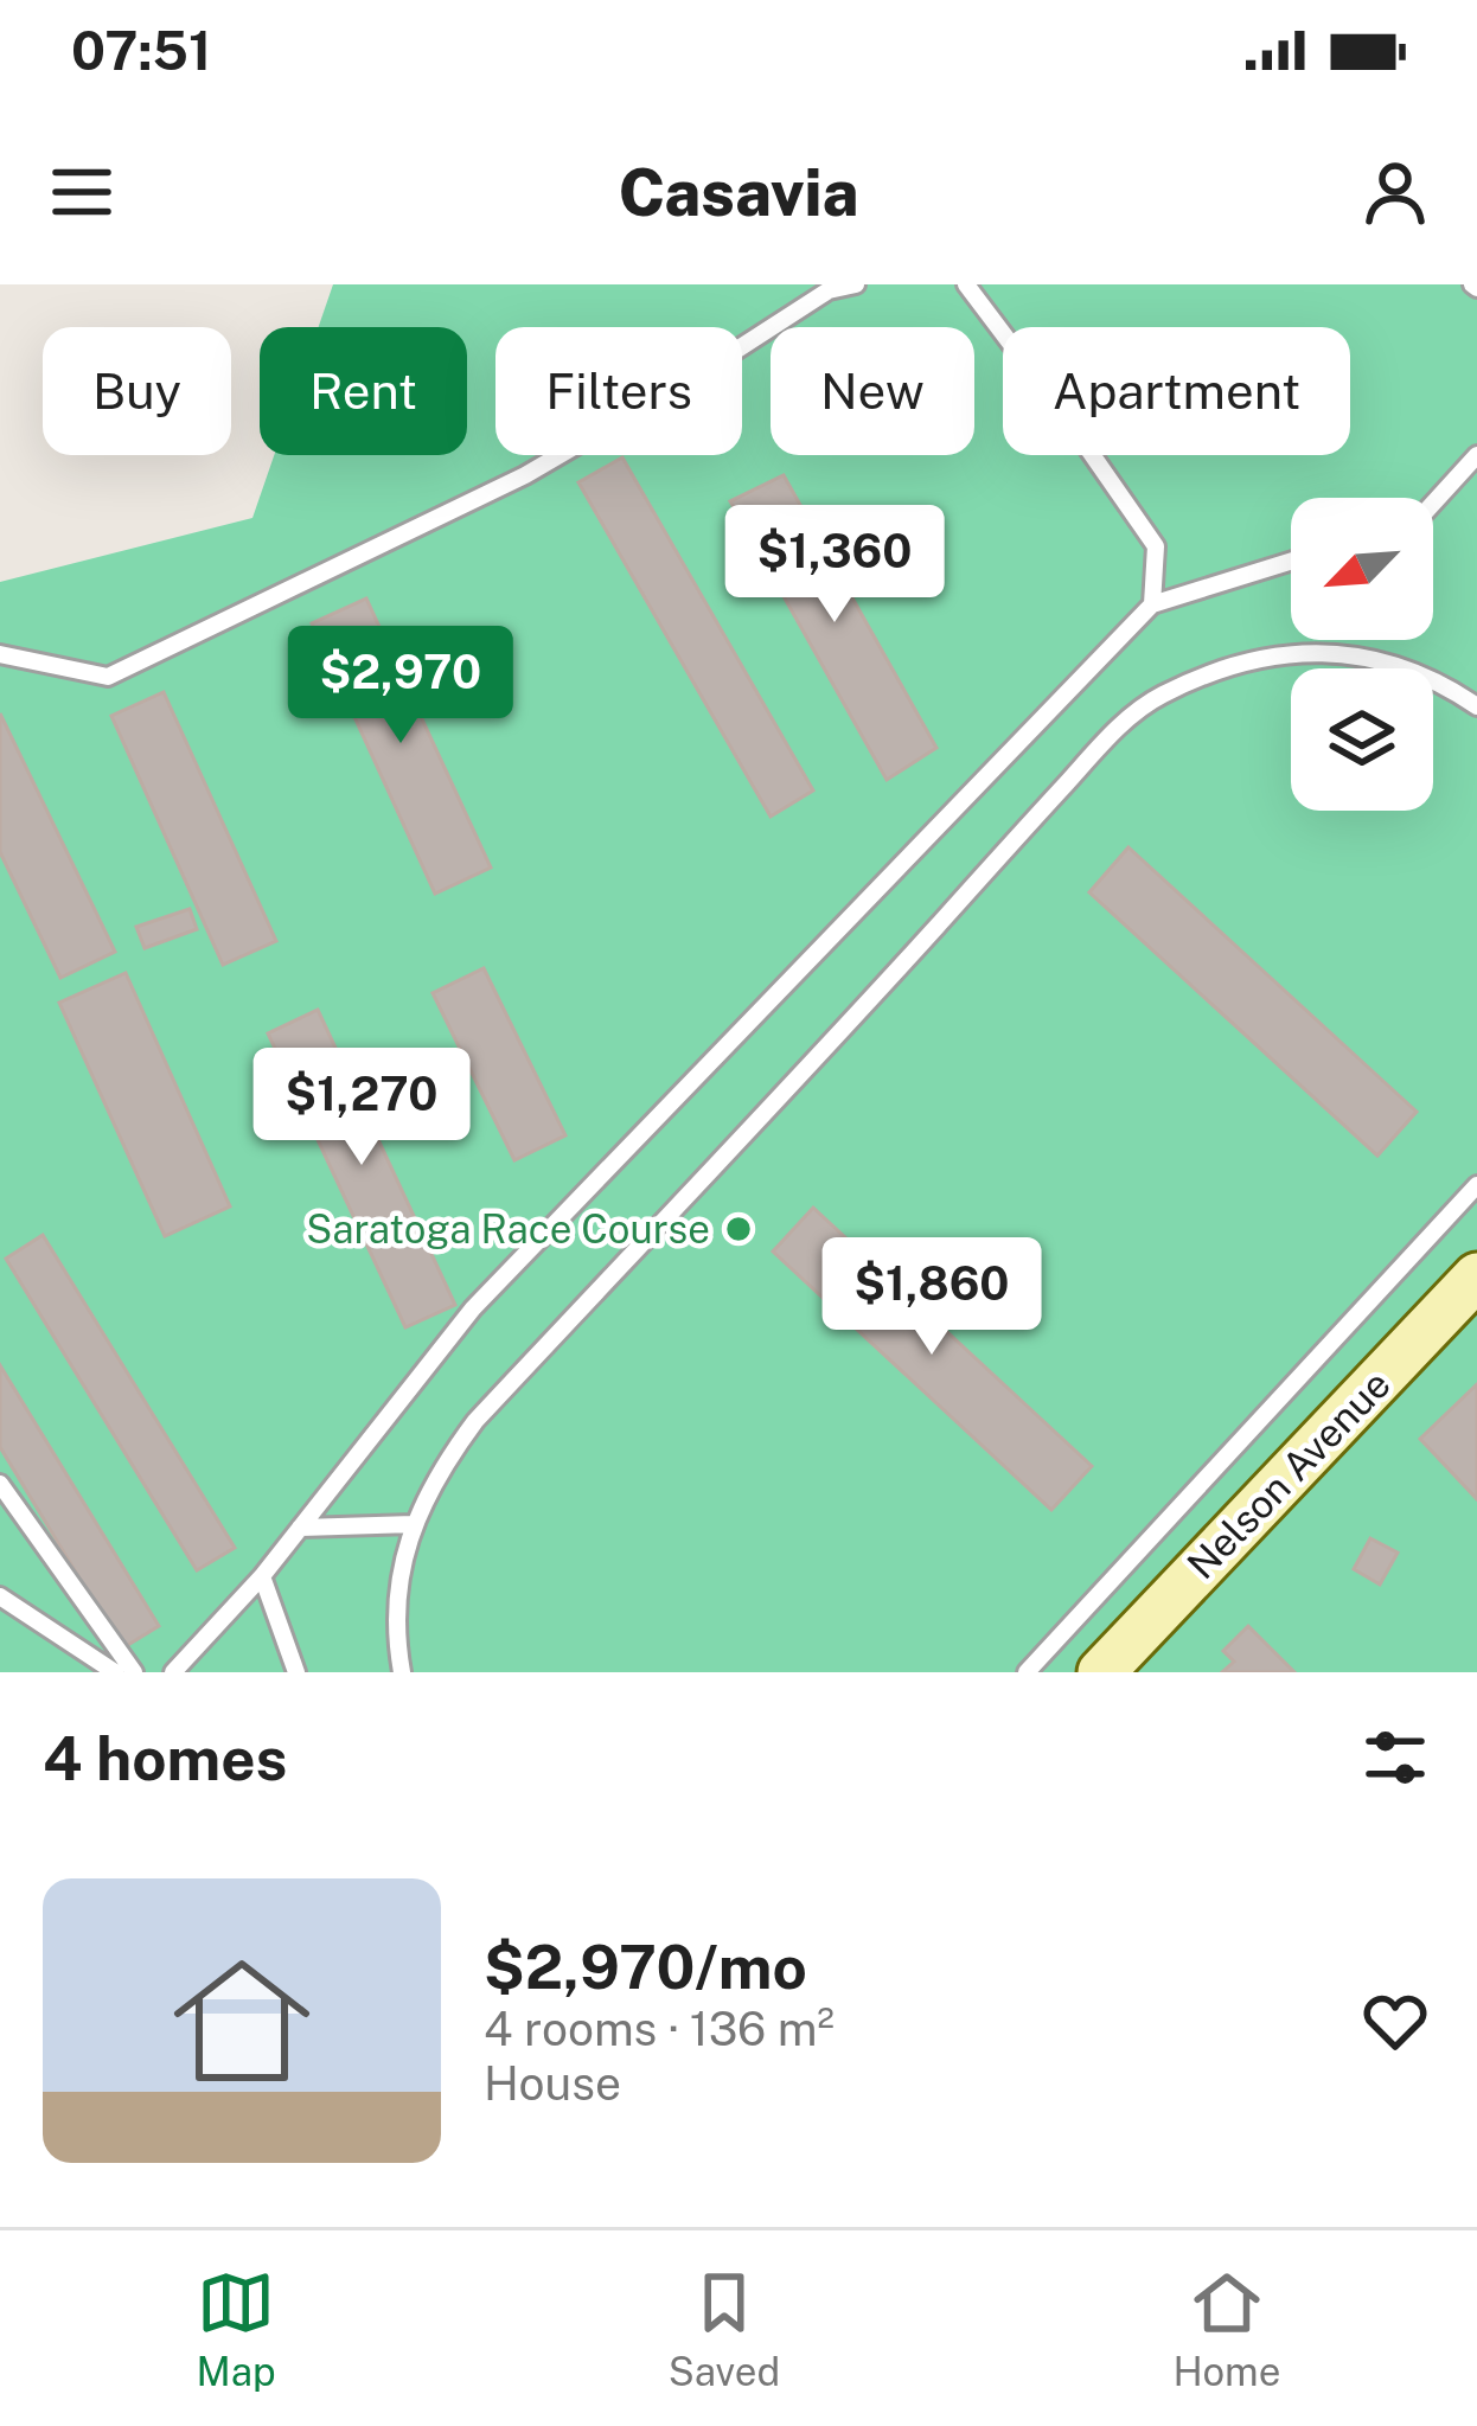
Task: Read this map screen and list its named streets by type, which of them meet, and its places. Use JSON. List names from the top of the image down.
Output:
{
  "streets": {
    "street": ["Nelson Avenue"]
  },
  "places": ["Saratoga Race Course"],
  "north": "bottom left",
  "page": {
    "status": "07:51",
    "header": "Casavia",
    "chip": [
      "Buy",
      "Rent",
      "Filters",
      "New",
      "Apartment"
    ],
    "price": [
      "$1,360",
      "$2,970",
      "$1,270",
      "$1,860"
    ],
    "heading": "4 homes",
    "list": [
      {
        "name": "$2,970/mo",
        "note": "4 rooms · 136 m² · House"
      }
    ],
    "tabs": ["Map", "Saved", "Home"]
  }
}
